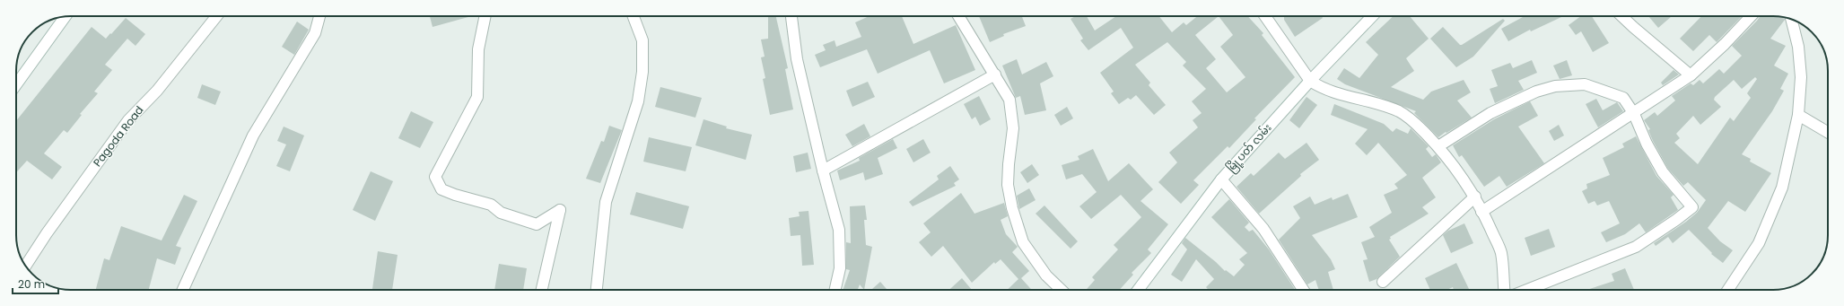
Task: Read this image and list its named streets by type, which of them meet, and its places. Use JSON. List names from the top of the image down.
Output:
{
  "streets": {
    "street": ["Pagoda Road", "မြို့ပတ် လမ်း"]
  },
  "scale_bar": "20 m"
}
